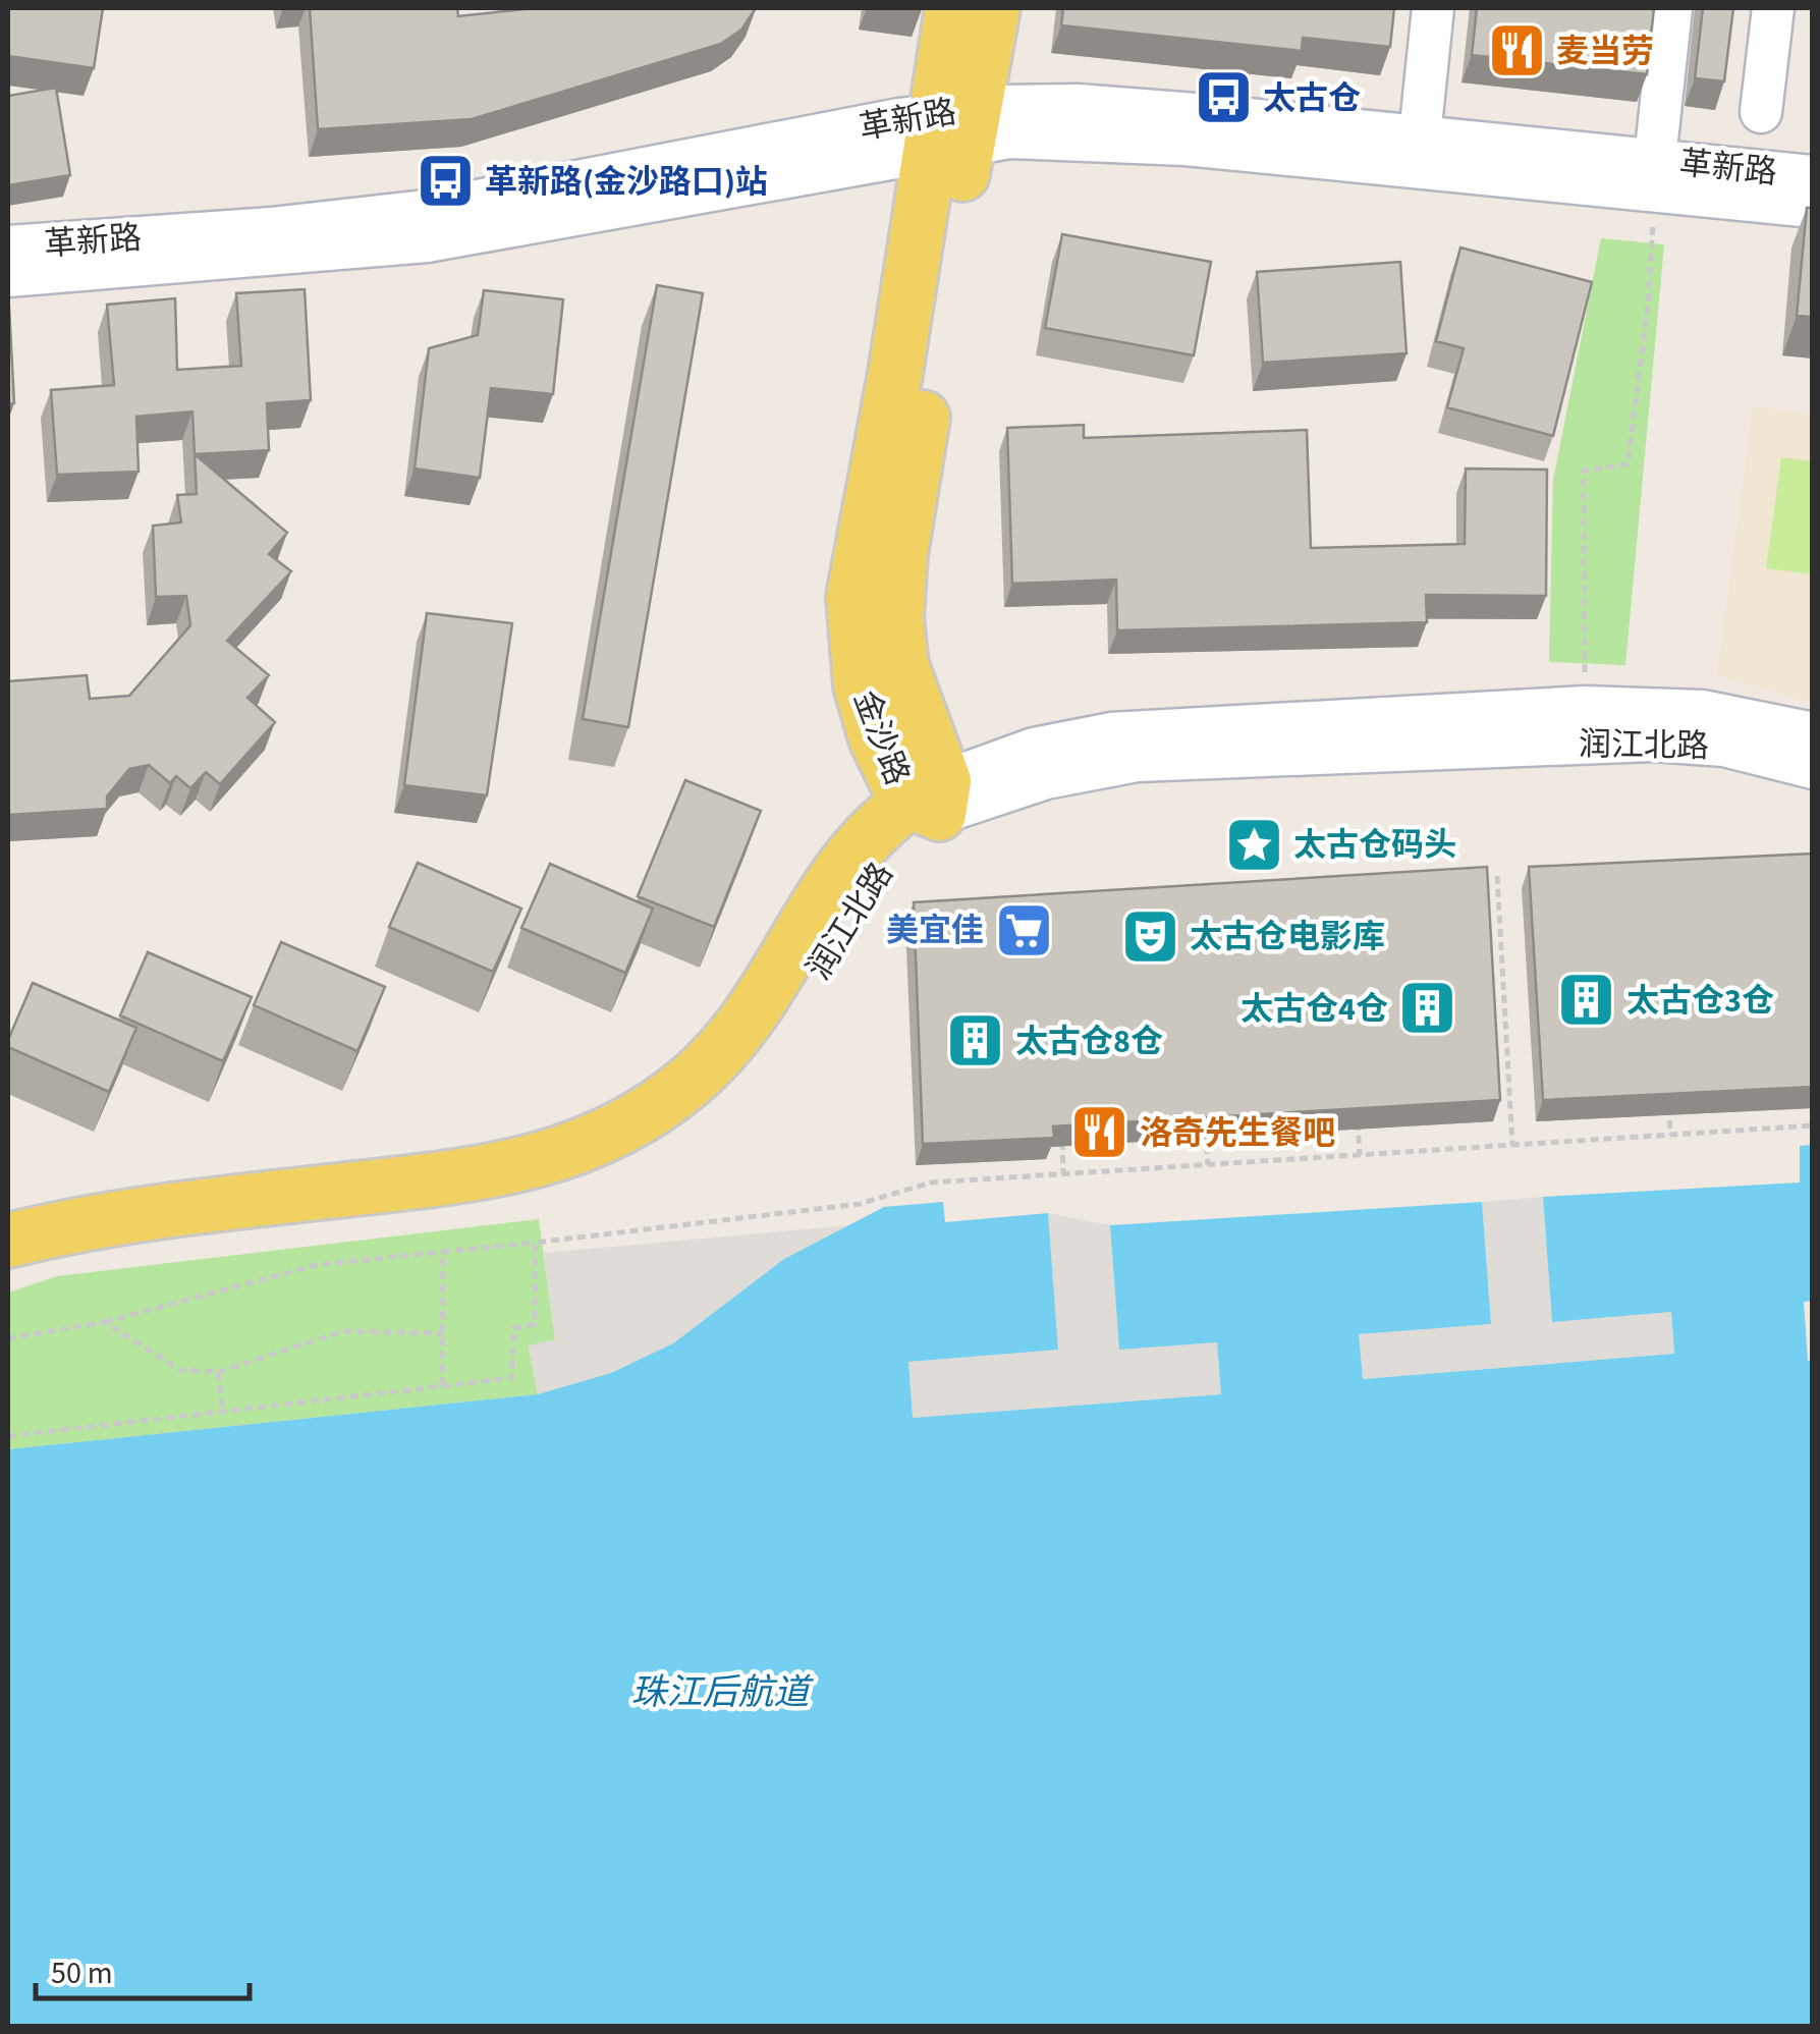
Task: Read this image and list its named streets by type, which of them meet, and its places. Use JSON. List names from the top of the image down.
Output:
{
  "streets": {
    "main road": ["金沙路", "润江北路"],
    "street": ["革新路"]
  },
  "crossings": [
    ["革新路", "金沙路"],
    ["金沙路", "润江北路"]
  ],
  "water": ["珠江后航道"],
  "places": {
    "restaurant": ["麦当劳", "洛奇先生餐吧"],
    "bus stop": ["太古仓", "革新路(金沙路口)站"],
    "place": ["太古仓码头"],
    "supermarket": ["美宜佳"],
    "theatre": ["太古仓电影库"],
    "building": ["太古仓3仓", "太古仓4仓", "太古仓8仓"]
  },
  "scale_bar": "50 m"
}
